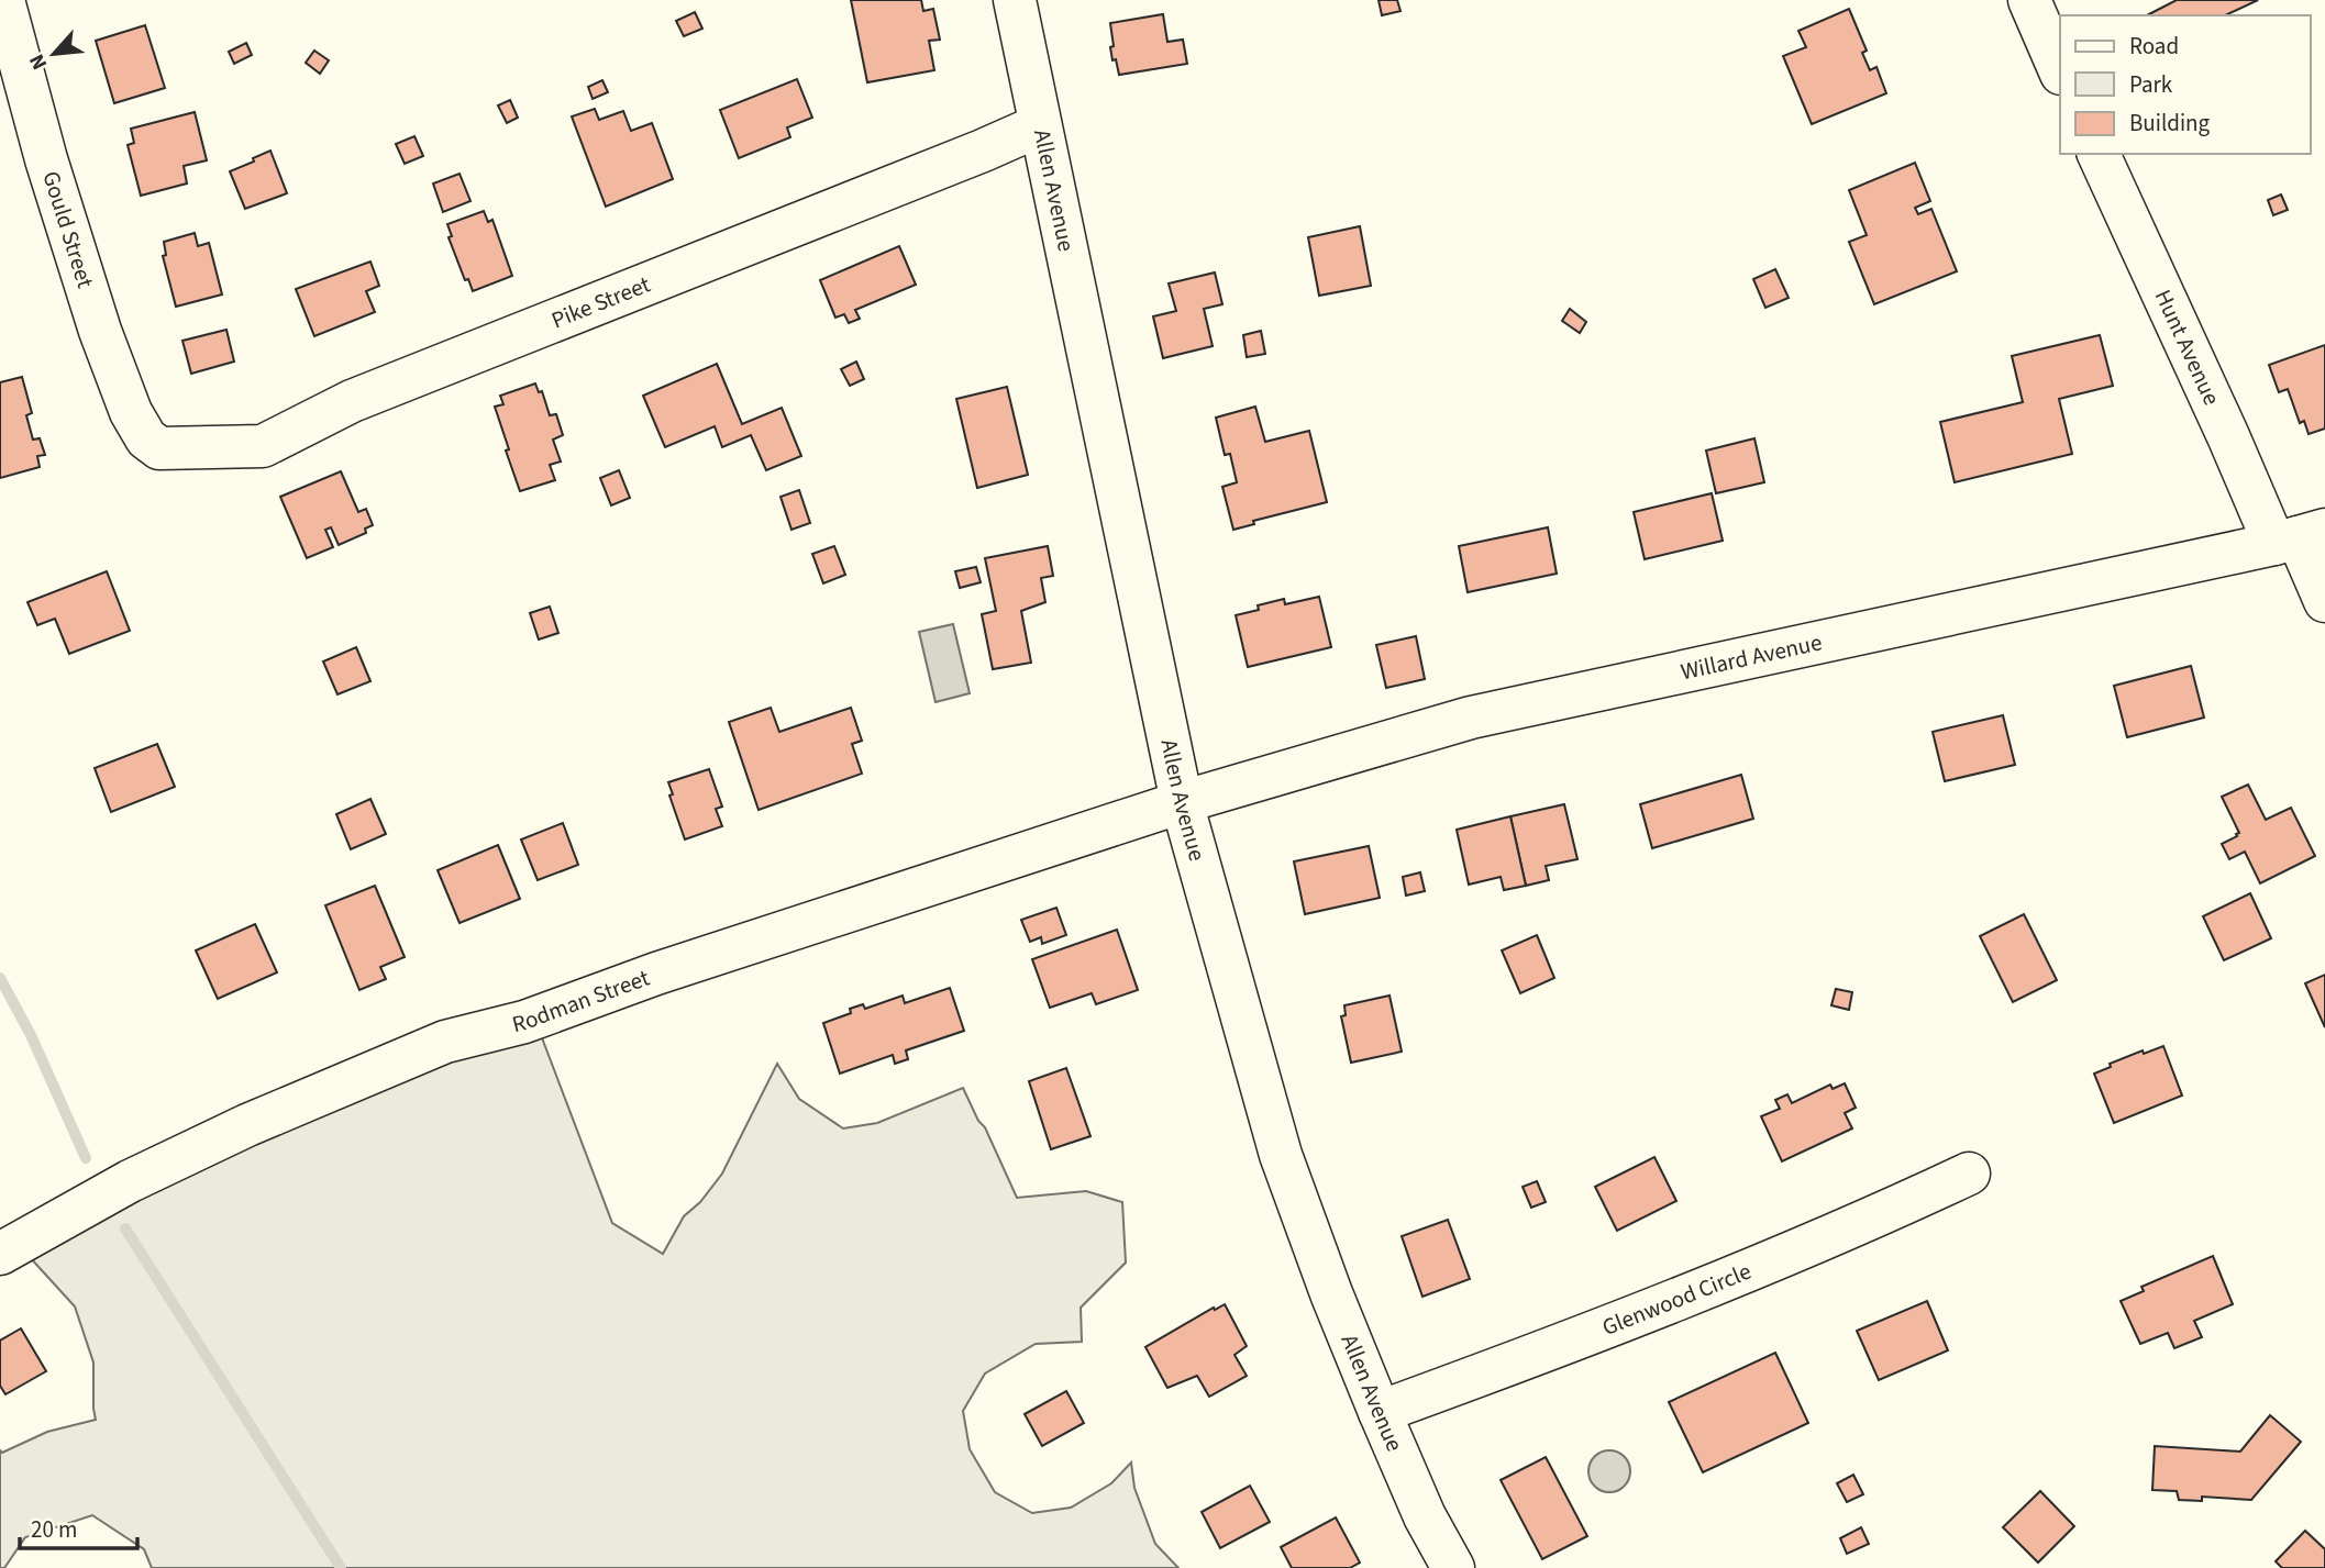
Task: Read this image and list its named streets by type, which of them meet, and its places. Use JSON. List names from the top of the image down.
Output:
{
  "streets": {
    "street": [
      "Allen Avenue",
      "Gould Street",
      "Pike Street",
      "Hunt Avenue",
      "Willard Avenue",
      "Rodman Street",
      "Glenwood Circle"
    ]
  },
  "crossings": [
    ["Allen Avenue", "Pike Street"],
    ["Allen Avenue", "Willard Avenue"],
    ["Allen Avenue", "Rodman Street"],
    ["Allen Avenue", "Glenwood Circle"],
    ["Gould Street", "Pike Street"],
    ["Hunt Avenue", "Willard Avenue"],
    ["Willard Avenue", "Rodman Street"]
  ],
  "legend": ["Road", "Park", "Building"],
  "scale_bar": "20 m",
  "north": "bottom left"
}
